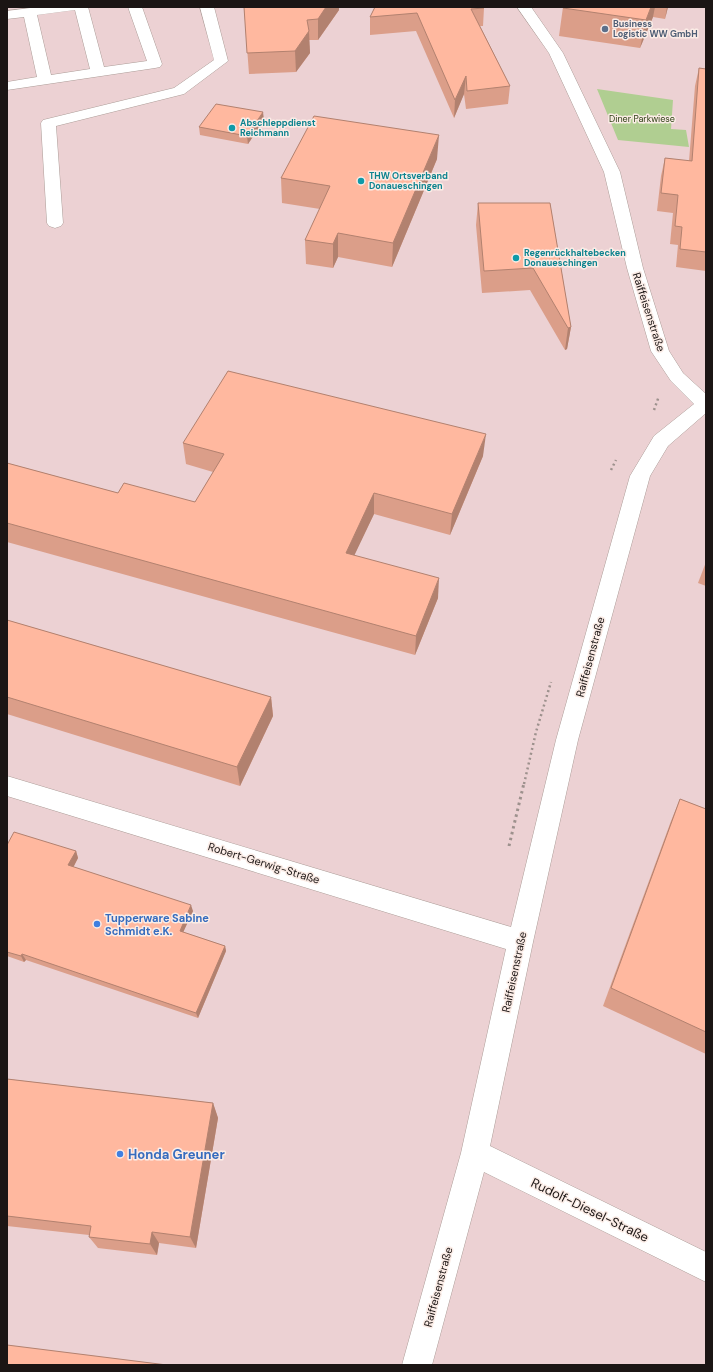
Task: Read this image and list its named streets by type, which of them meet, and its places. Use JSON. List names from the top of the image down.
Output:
{
  "streets": {
    "street": ["Raiffeisenstraße", "Robert-Gerwig-Straße", "Rudolf-Diesel-Straße"]
  },
  "crossings": [
    ["Raiffeisenstraße", "Robert-Gerwig-Straße"],
    ["Raiffeisenstraße", "Rudolf-Diesel-Straße"]
  ],
  "parks": ["Diner Parkwiese"],
  "places": [
    "Business Logistic WW GmbH",
    "Abschleppdienst Reichmann",
    "THW Ortsverband Donaueschingen",
    "Regenrückhaltebecken Donaueschingen",
    "Tupperware Sabine Schmidt e.K.",
    "Honda Greuner"
  ]
}
